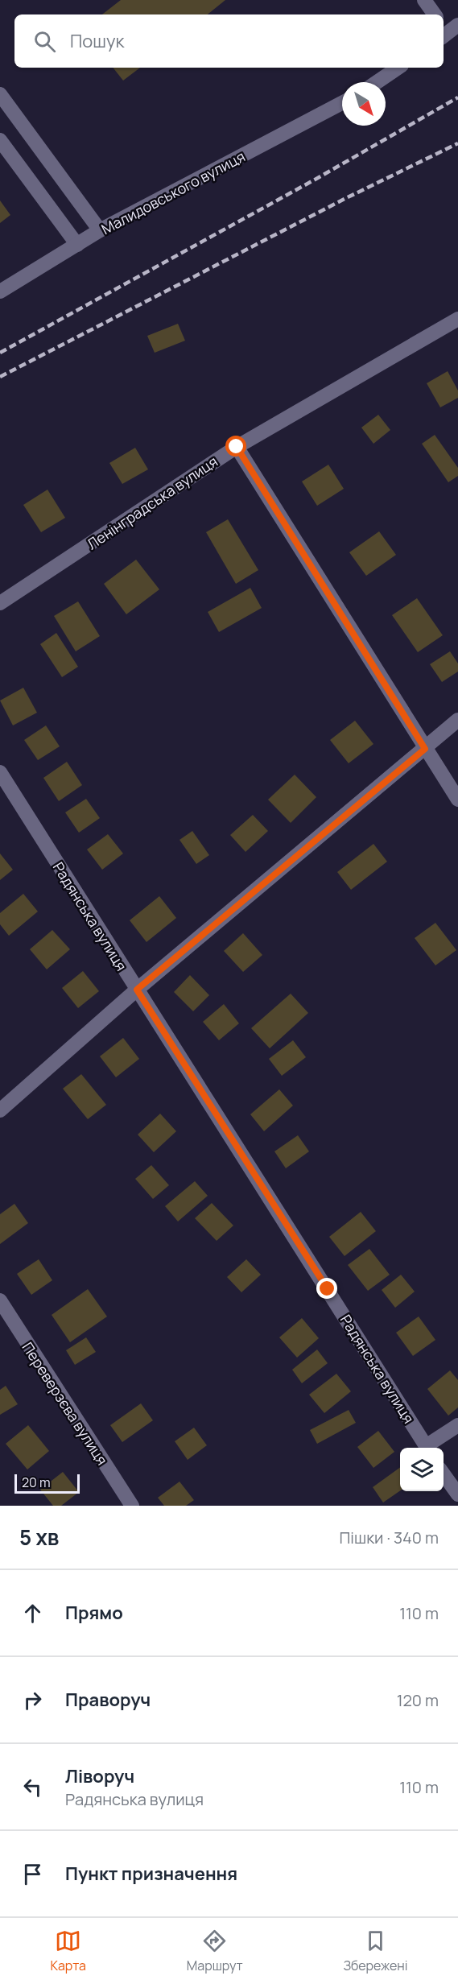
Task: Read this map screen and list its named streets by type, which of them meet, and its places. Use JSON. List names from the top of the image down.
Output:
{
  "streets": {
    "street": [
      "Малидовського вулиця",
      "Ленінградська вулиця",
      "Радянська вулиця",
      "Переверзєва вулиця"
    ]
  },
  "scale_bar": "20 m",
  "north": "bottom right",
  "page": {
    "search": "Пошук",
    "scale": "20 m",
    "heading": ["5 хв", "Пішки · 340 m"],
    "list": [
      ["Прямо", "110 m"],
      ["Праворуч", "120 m"],
      ["Ліворуч", "Радянська вулиця", "110 m"],
      "Пункт призначення"
    ],
    "nav": ["Карта", "Маршрут", "Збережені"]
  }
}
